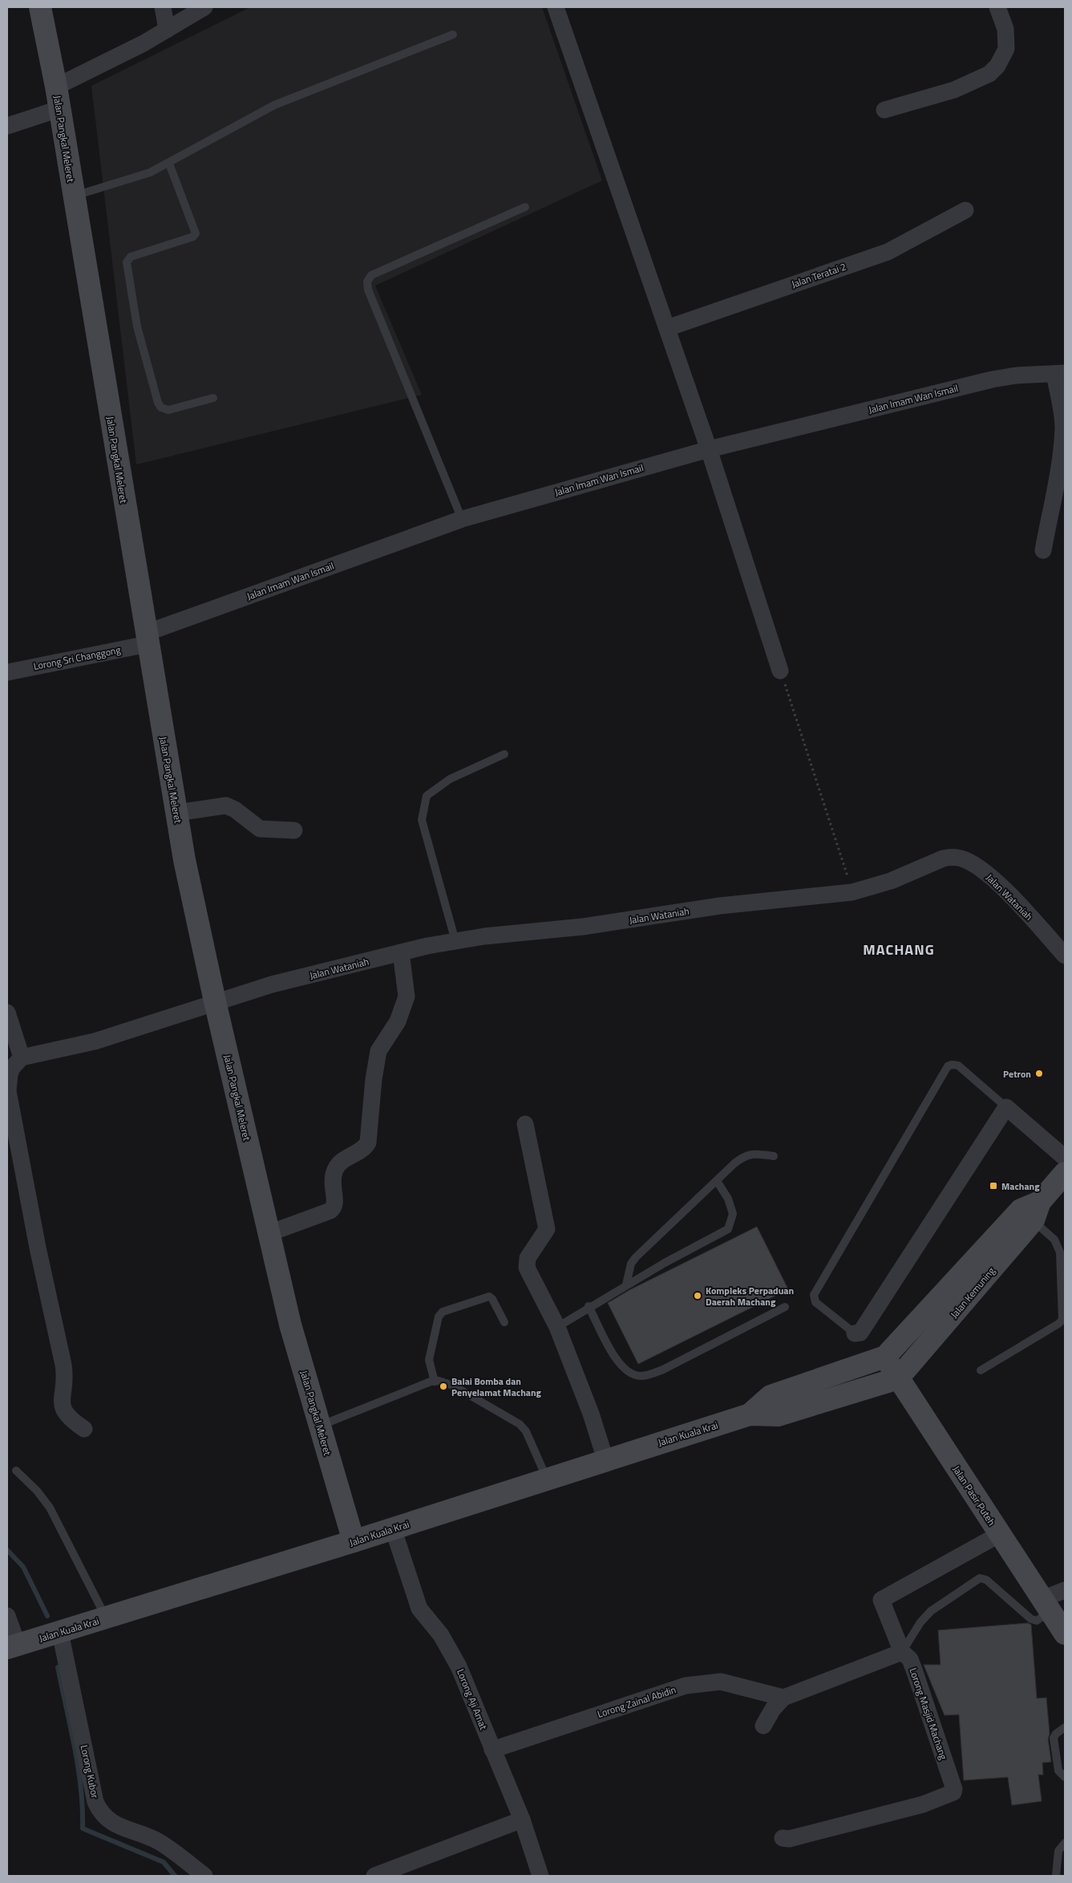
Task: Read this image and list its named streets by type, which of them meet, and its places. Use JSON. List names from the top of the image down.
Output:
{
  "streets": {
    "main road": [
      "Jalan Pangkal Meleret",
      "Jalan Kemuning",
      "Jalan Kuala Krai",
      "Jalan Pasir Puteh"
    ],
    "street": [
      "Jalan Teratai 2",
      "Jalan Imam Wan Ismail",
      "Lorong Sri Changgong",
      "Jalan Wataniah",
      "Lorong Aji Amat",
      "Lorong Zainal Abidin",
      "Lorong Masjid Machang",
      "Lorong Kubor"
    ]
  },
  "crossings": [
    ["Jalan Pangkal Meleret", "Jalan Imam Wan Ismail"],
    ["Jalan Pangkal Meleret", "Lorong Sri Changgong"],
    ["Jalan Pangkal Meleret", "Jalan Wataniah"],
    ["Jalan Pangkal Meleret", "Jalan Kuala Krai"],
    ["Jalan Imam Wan Ismail", "Lorong Sri Changgong"],
    ["Jalan Kemuning", "Jalan Kuala Krai"],
    ["Jalan Kemuning", "Jalan Pasir Puteh"],
    ["Jalan Kuala Krai", "Jalan Pasir Puteh"],
    ["Jalan Kuala Krai", "Lorong Aji Amat"],
    ["Jalan Kuala Krai", "Lorong Kubor"],
    ["Jalan Pasir Puteh", "Lorong Masjid Machang"],
    ["Lorong Aji Amat", "Lorong Zainal Abidin"]
  ],
  "districts": ["MACHANG"],
  "places": {
    "other": ["Petron", "Kompleks Perpaduan Daerah Machang", "Balai Bomba dan Penyelamat Machang"],
    "transit": ["Machang"]
  }
}
